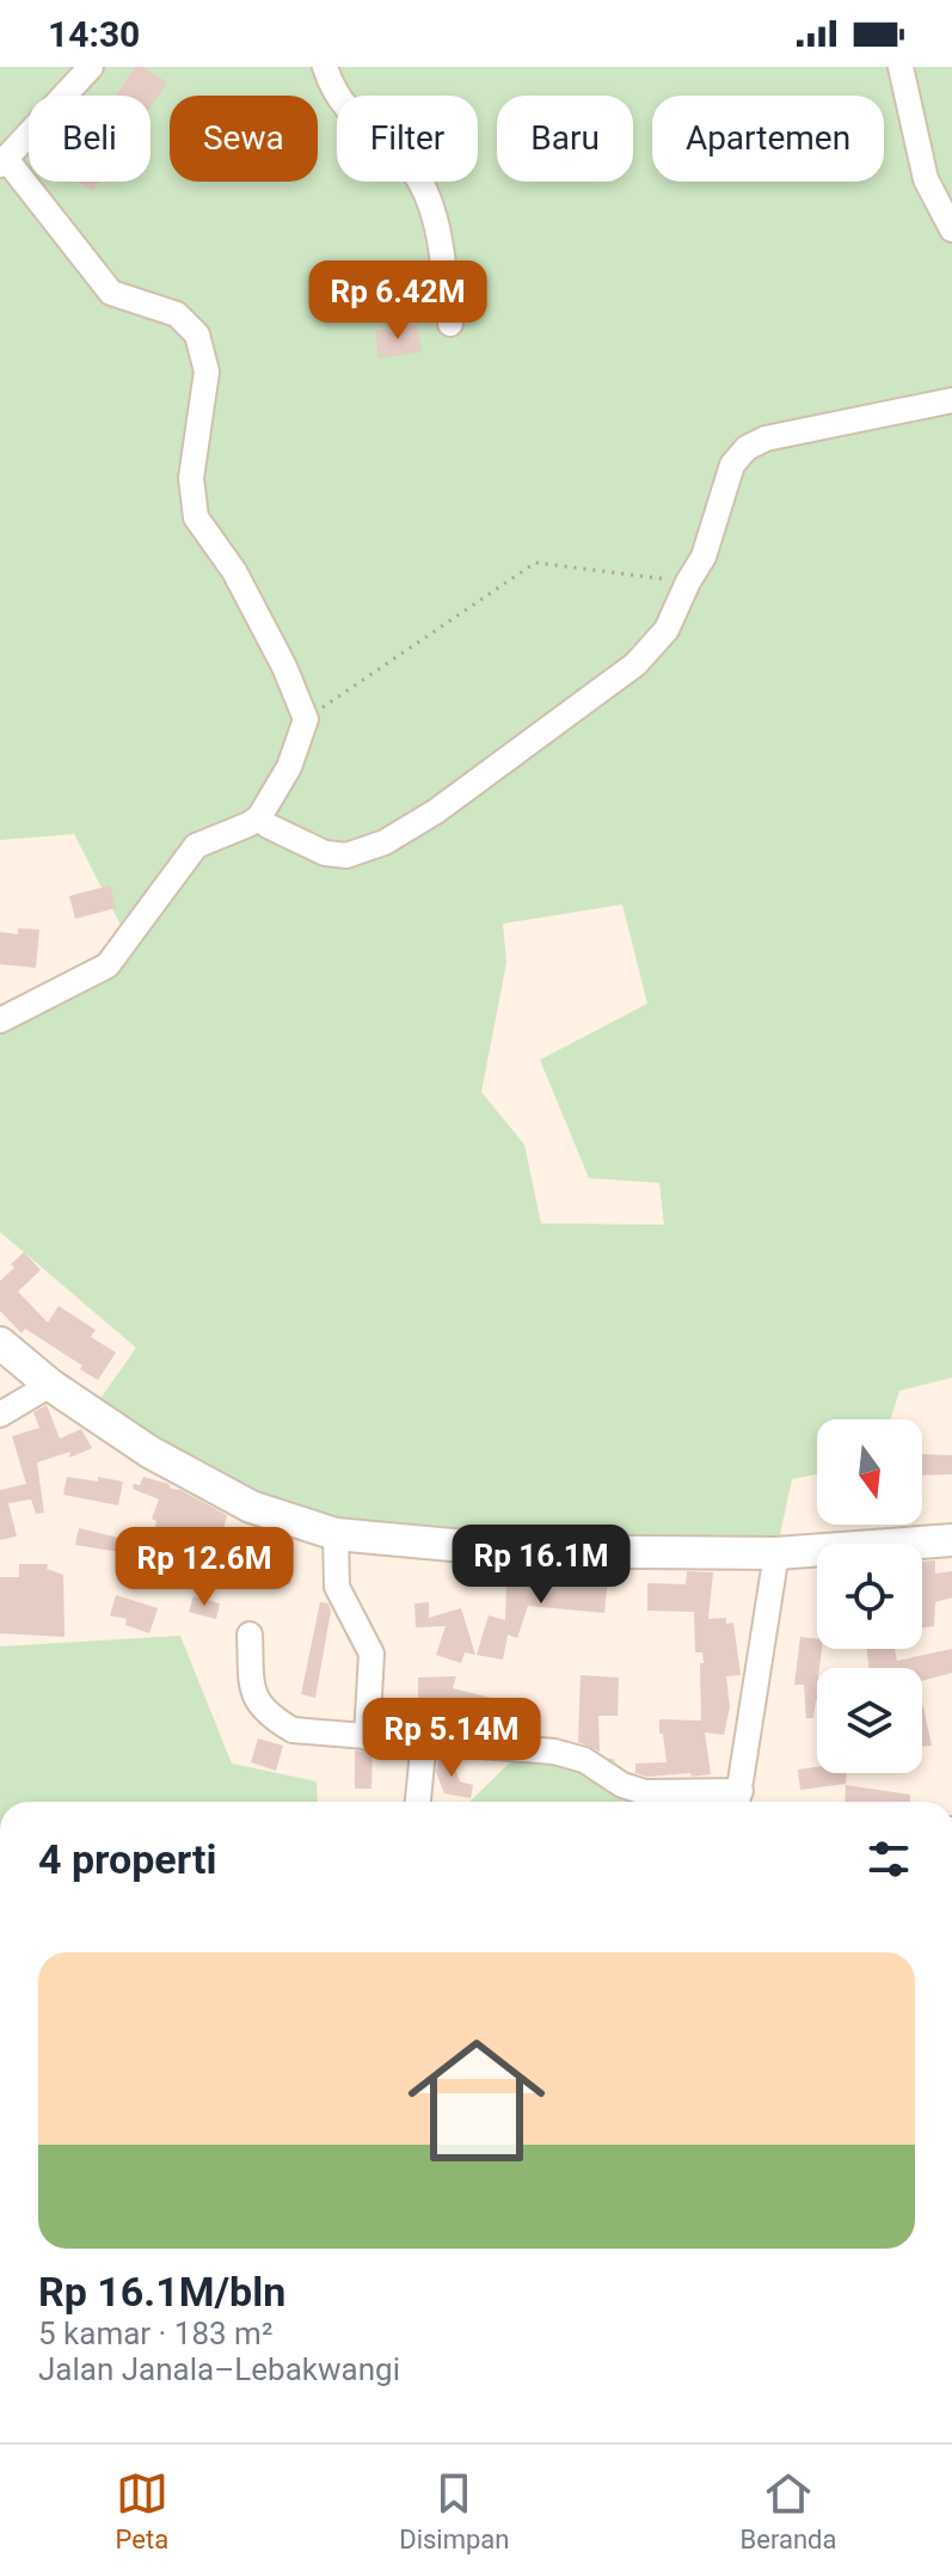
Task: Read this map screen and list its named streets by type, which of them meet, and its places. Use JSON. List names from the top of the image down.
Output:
{
  "north": "bottom",
  "page": {
    "status": "14:30",
    "chip": [
      "Beli",
      "Sewa",
      "Filter",
      "Baru",
      "Apartemen"
    ],
    "price": [
      "Rp 6.42M",
      "Rp 16.1M",
      "Rp 12.6M",
      "Rp 5.14M"
    ],
    "heading": "4 properti",
    "list": [
      {
        "name": "Rp 16.1M/bln",
        "note": "5 kamar · 183 m² · Jalan Janala–Lebakwangi"
      }
    ],
    "tabs": ["Peta", "Disimpan", "Beranda"]
  }
}
